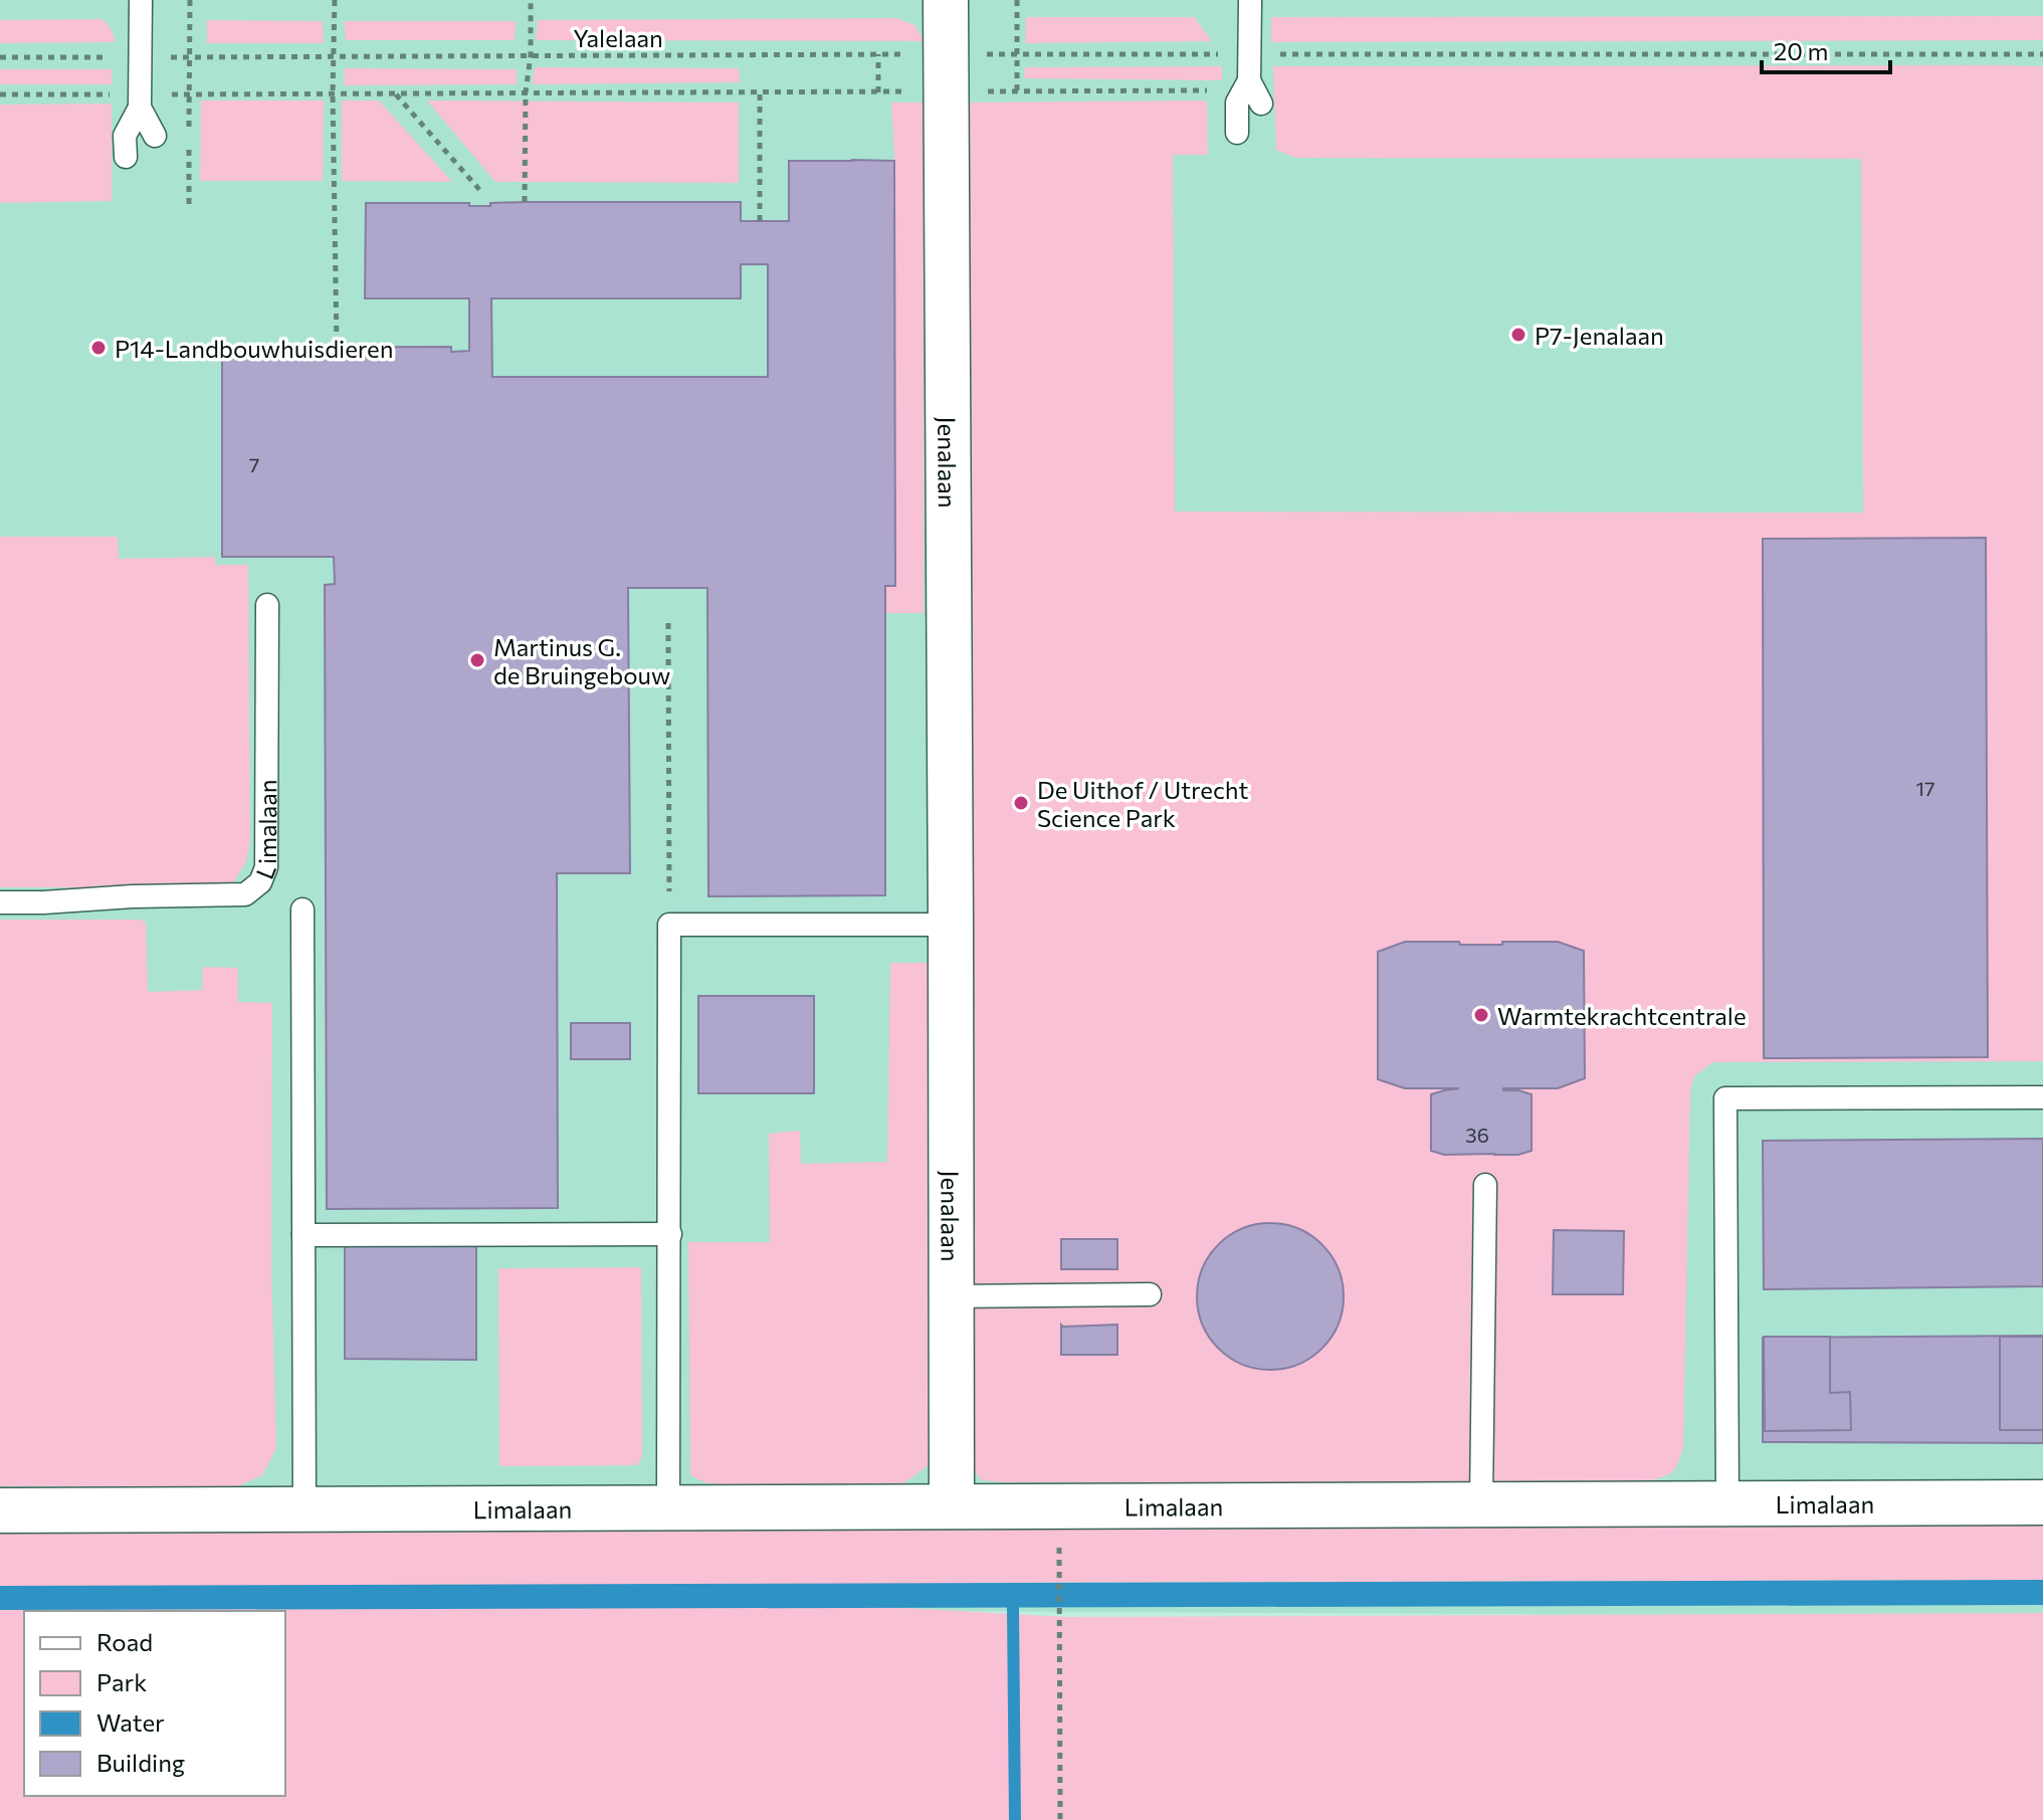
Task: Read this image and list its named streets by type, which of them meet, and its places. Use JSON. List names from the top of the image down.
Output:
{
  "streets": {
    "street": ["Jenalaan", "Limalaan"],
    "path": ["Yalelaan"]
  },
  "crossings": [
    ["Yalelaan", "Jenalaan"],
    ["Jenalaan", "Limalaan"]
  ],
  "places": [
    "P7-Jenalaan",
    "P14-Landbouwhuisdieren",
    "Martinus G. de Bruingebouw",
    "De Uithof / Utrecht Science Park",
    "Warmtekrachtcentrale"
  ],
  "house_numbers": ["7", "17", "36"],
  "legend": [
    "Road",
    "Park",
    "Water",
    "Building"
  ],
  "scale_bar": "20 m"
}
